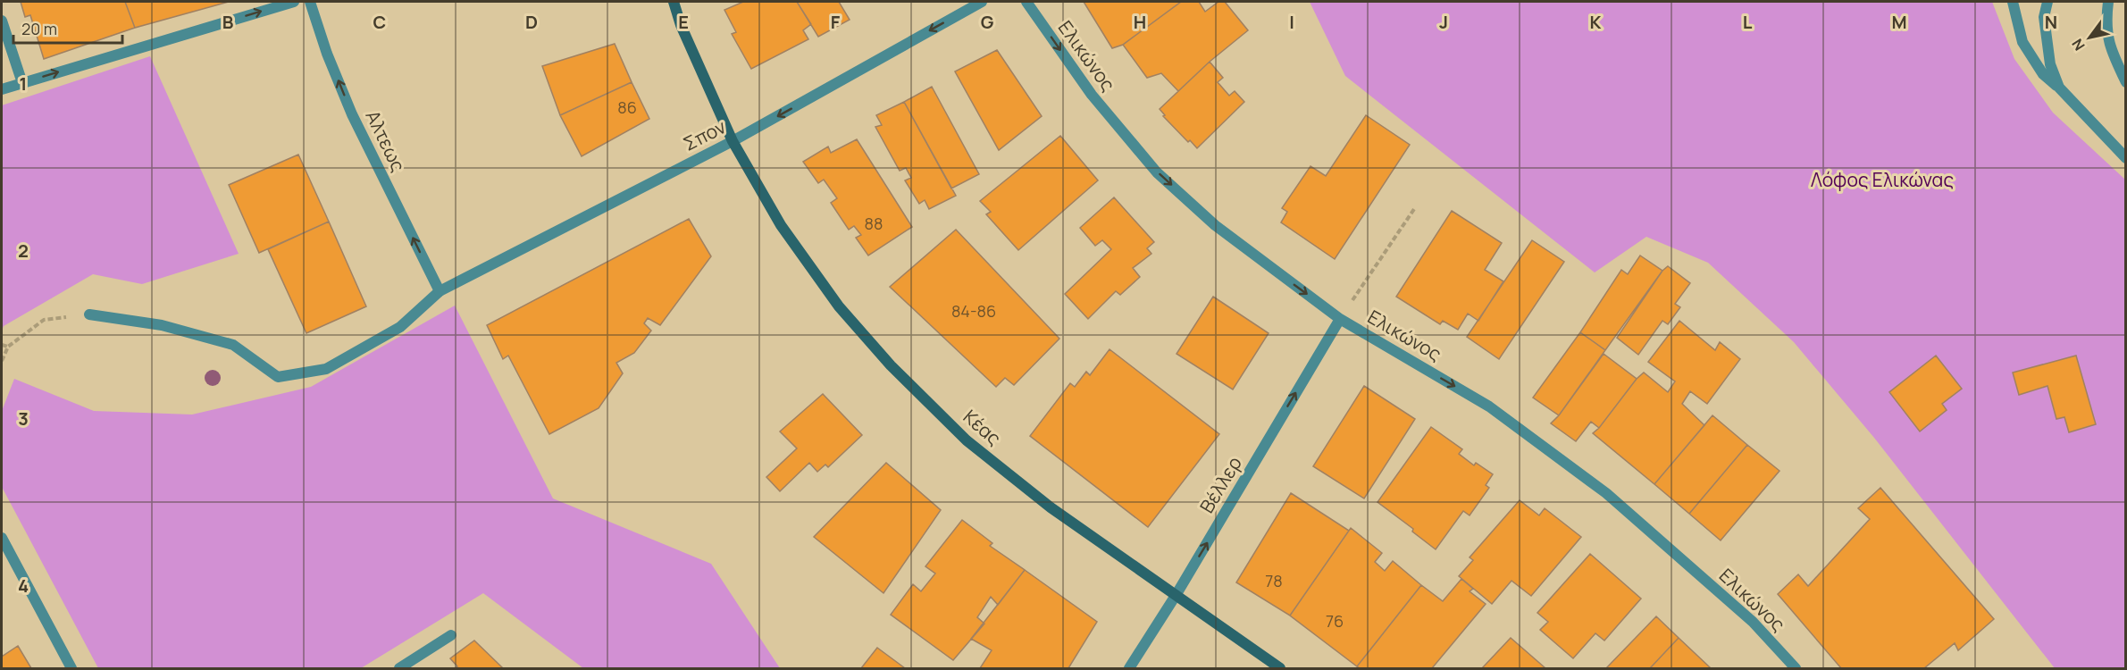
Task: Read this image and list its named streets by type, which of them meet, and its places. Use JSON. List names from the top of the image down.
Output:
{
  "streets": {
    "street": [
      "Ελικώνος",
      "Σπον",
      "Αλτεως",
      "Κέας",
      "Βέλλερ"
    ]
  },
  "crossings": [
    ["Ελικώνος", "Βέλλερ"],
    ["Σπον", "Αλτεως"],
    ["Σπον", "Κέας"],
    ["Κέας", "Βέλλερ"]
  ],
  "one_way": ["Ελικώνος", "Αλτεως", "Βέλλερ"],
  "parks": ["Λόφος Ελικώνας"],
  "house_numbers": [
    "86",
    "88",
    "84-86",
    "78",
    "76"
  ],
  "scale_bar": "20 m",
  "north": "bottom left",
  "grid": {
    "columns": [
      "B",
      "C",
      "D",
      "E",
      "F",
      "G",
      "H",
      "I",
      "J",
      "K",
      "L",
      "M",
      "N"
    ],
    "rows": [
      "1",
      "2",
      "3",
      "4"
    ]
  }
}
